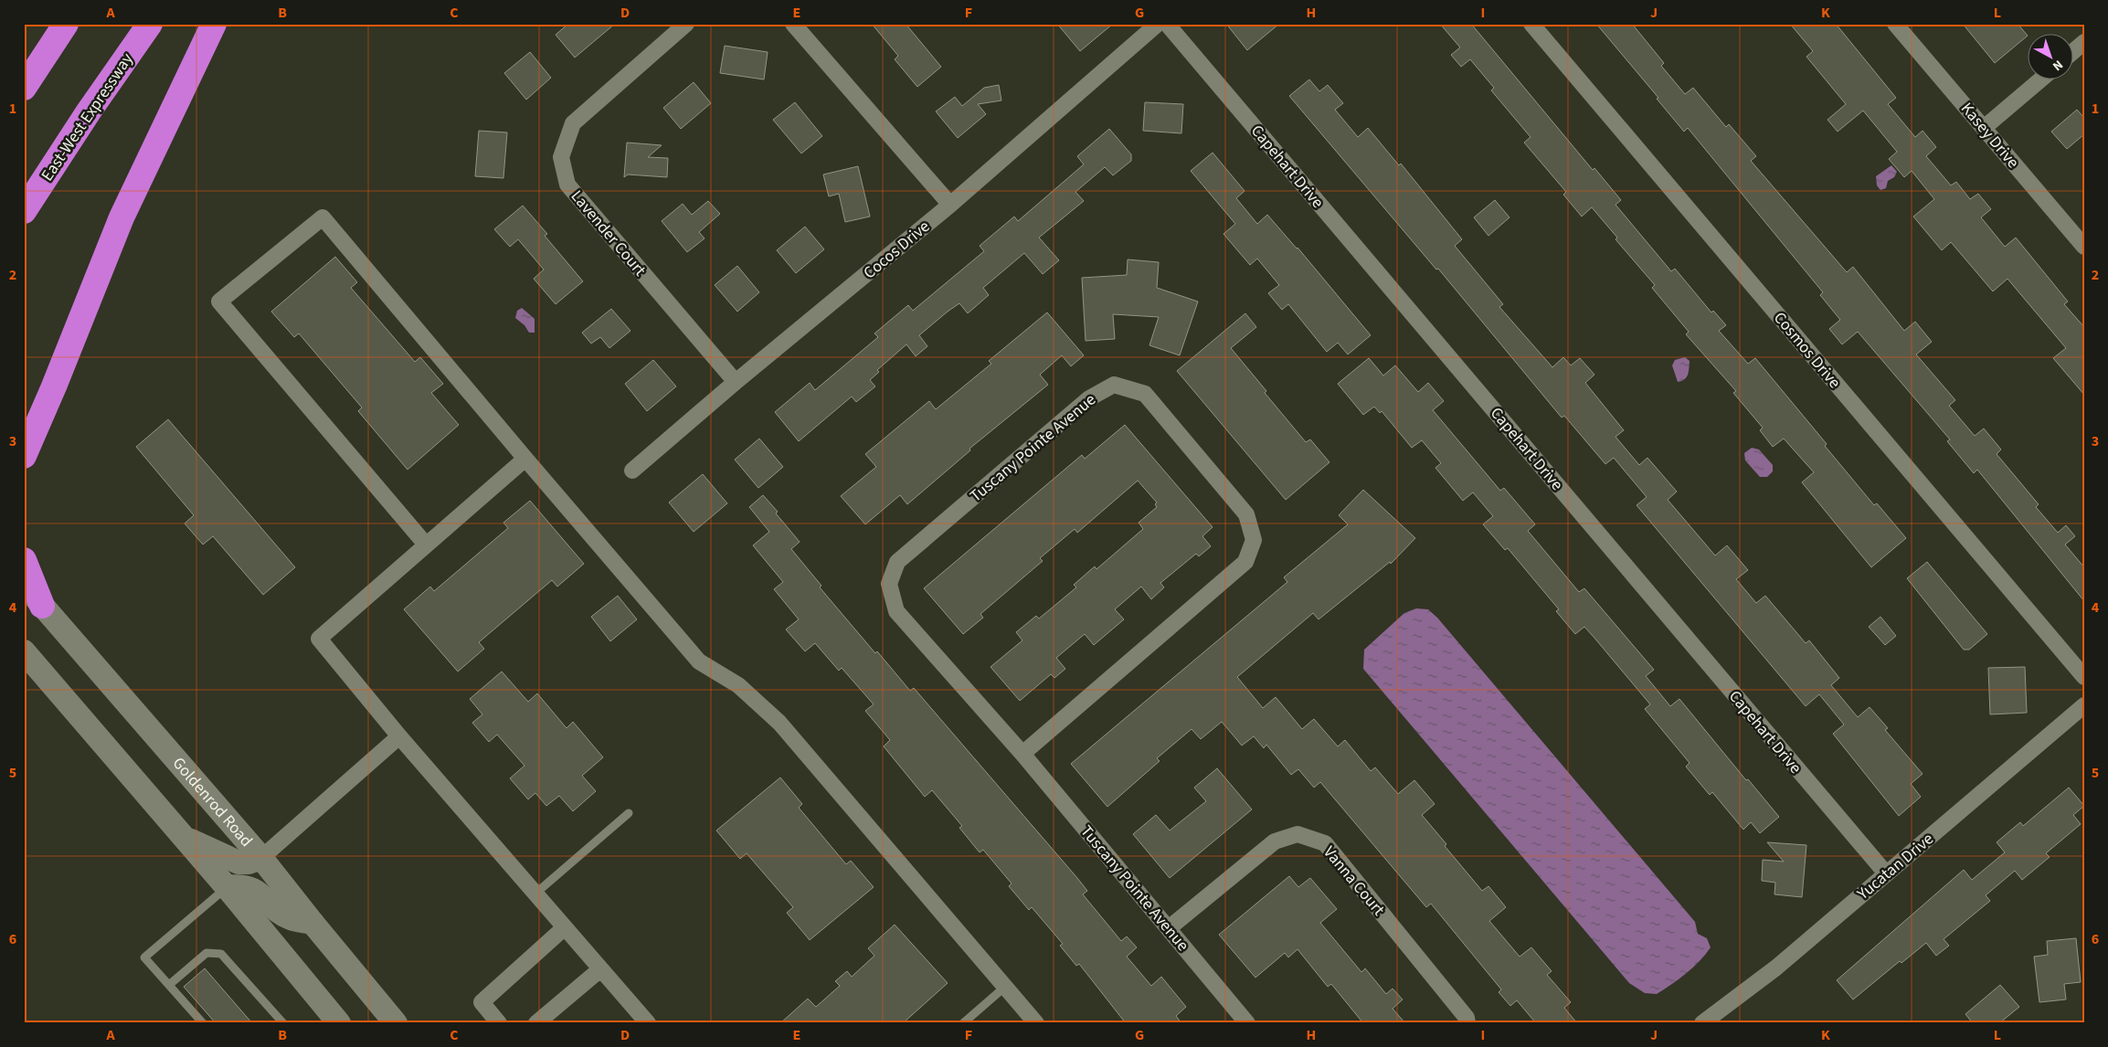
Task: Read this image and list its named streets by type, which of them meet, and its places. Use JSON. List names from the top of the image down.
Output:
{
  "streets": {
    "highway": ["East-West Expressway"],
    "main road": ["Goldenrod Road"],
    "street": [
      "Kasey Drive",
      "Capehart Drive",
      "Lavender Court",
      "Cocos Drive",
      "Cosmos Drive",
      "Tuscany Pointe Avenue",
      "Yucatan Drive",
      "Vanna Court"
    ]
  },
  "crossings": [
    ["Capehart Drive", "Yucatan Drive"],
    ["Lavender Court", "Cocos Drive"],
    ["Tuscany Pointe Avenue", "Vanna Court"]
  ],
  "north": "bottom right",
  "grid": {
    "columns": [
      "A",
      "B",
      "C",
      "D",
      "E",
      "F",
      "G",
      "H",
      "I",
      "J",
      "K",
      "L"
    ],
    "rows": [
      "1",
      "2",
      "3",
      "4",
      "5",
      "6"
    ]
  }
}
